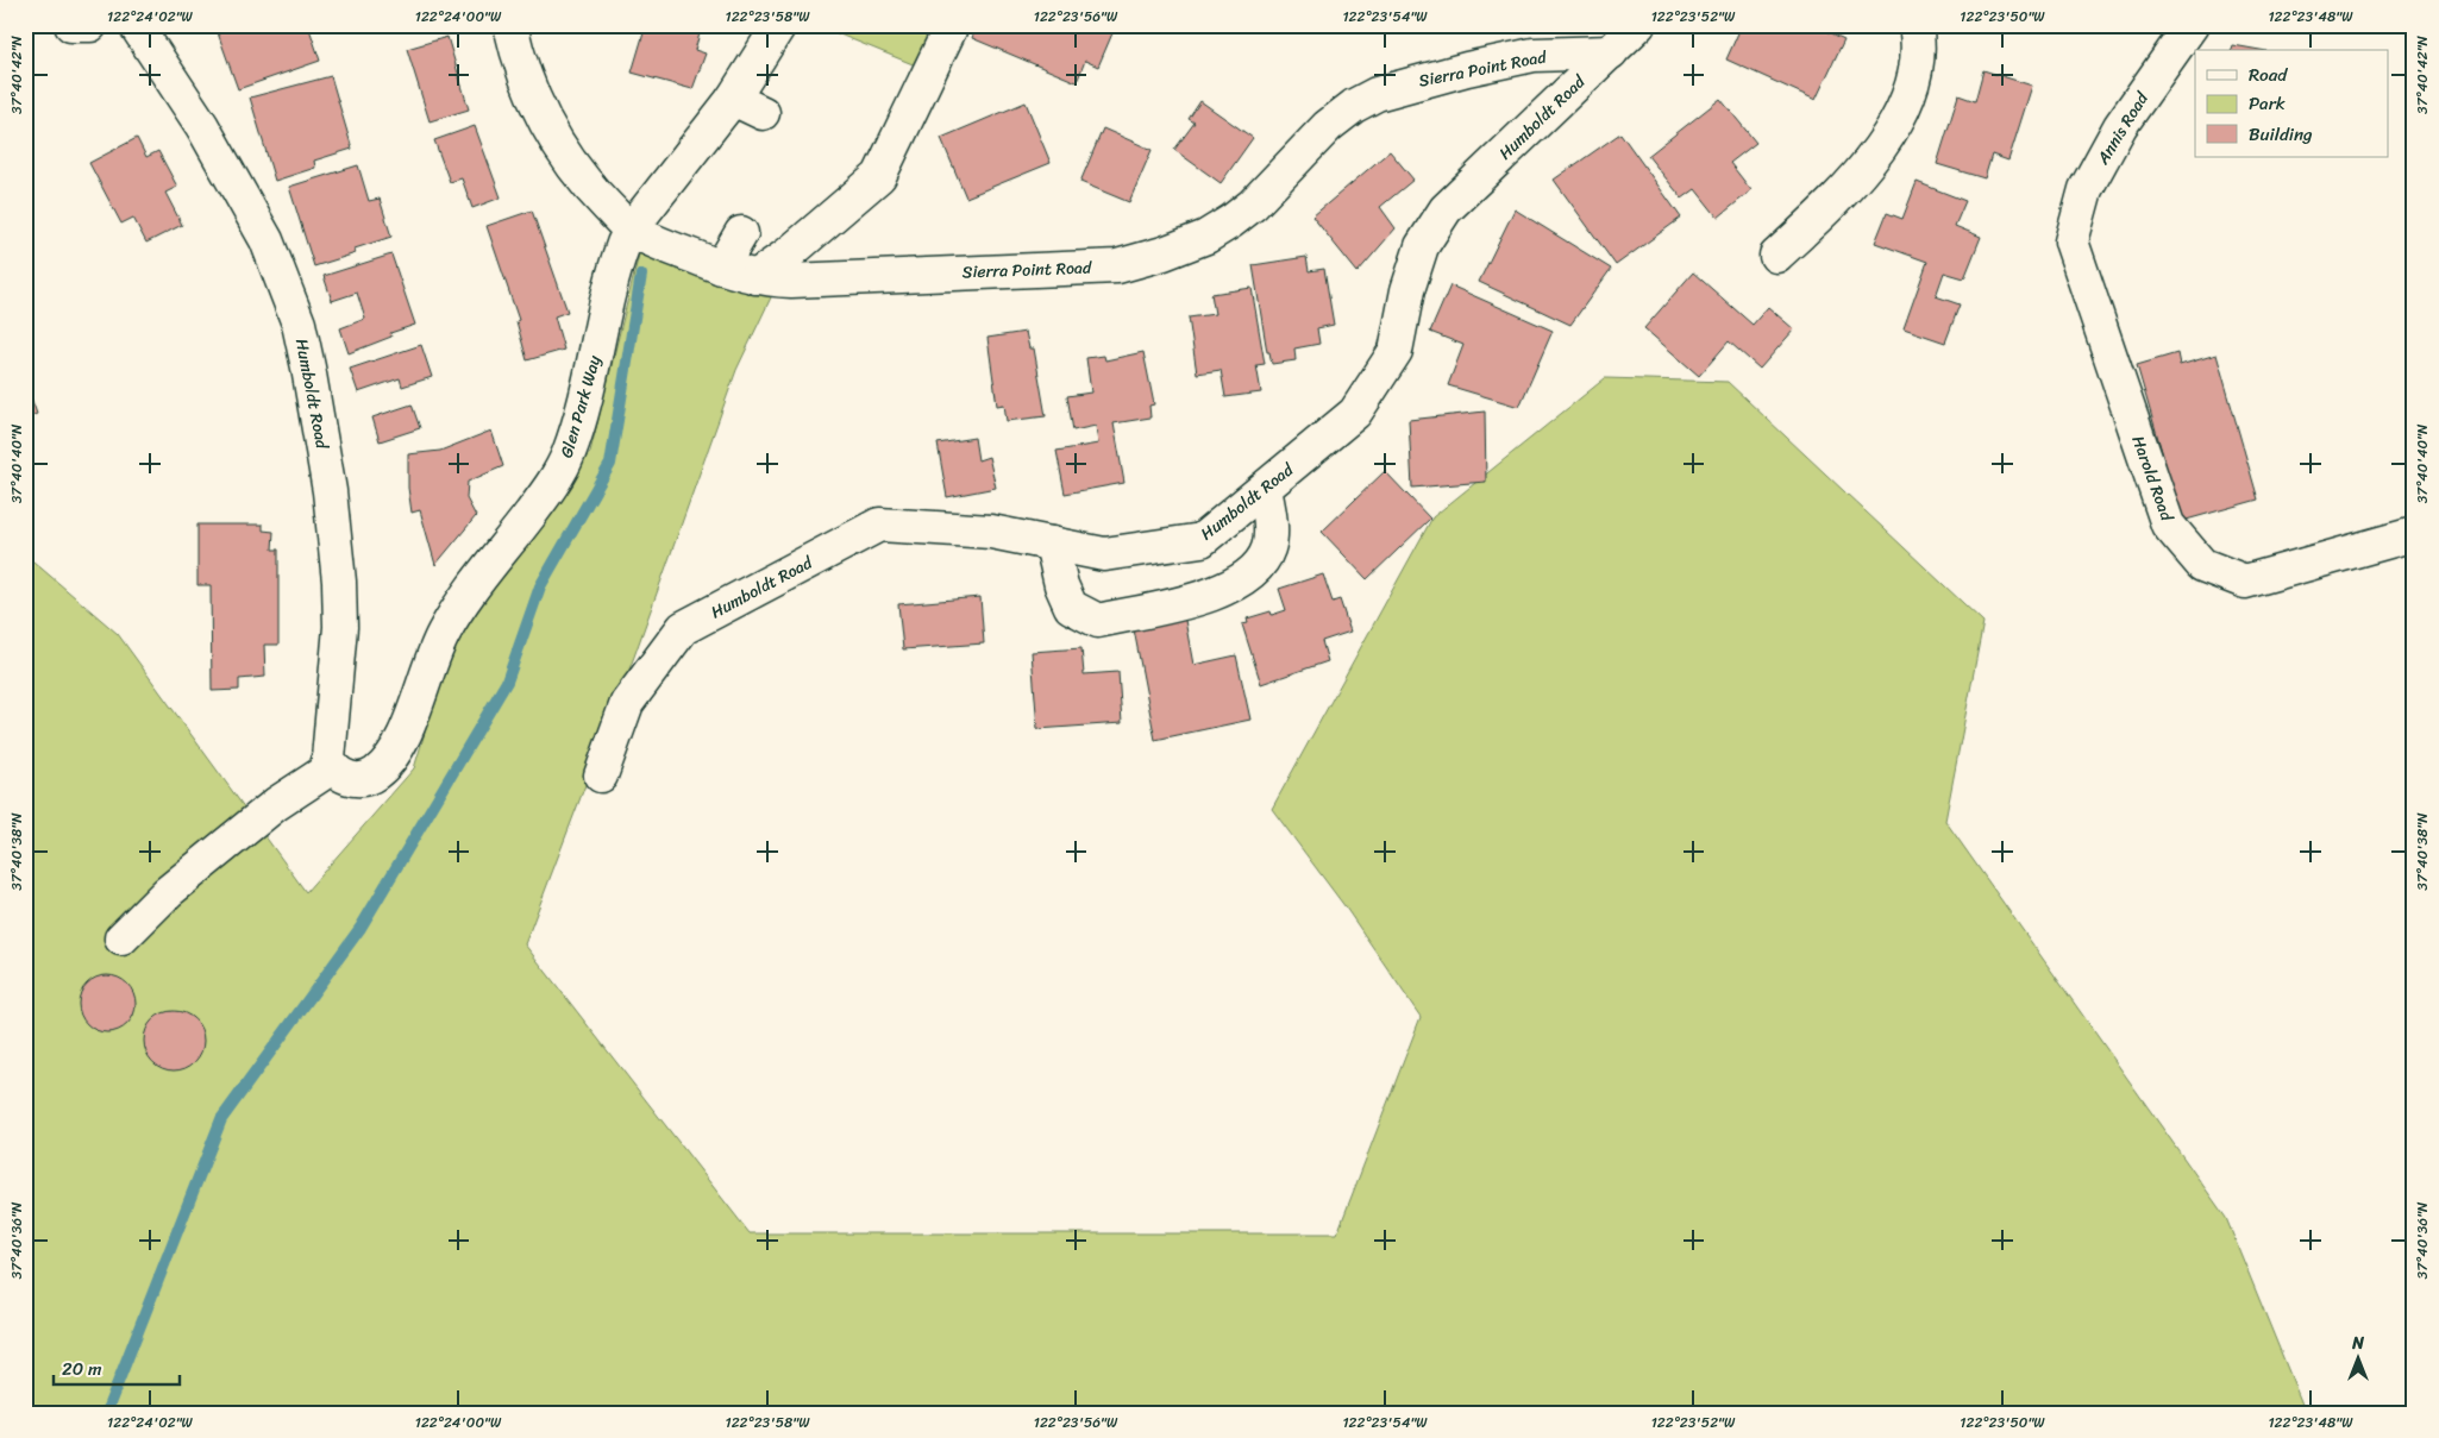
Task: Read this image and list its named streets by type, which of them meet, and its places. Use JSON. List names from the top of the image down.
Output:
{
  "streets": {
    "street": [
      "Sierra Point Road",
      "Humboldt Road",
      "Annis Road",
      "Glen Park Way",
      "Harold Road"
    ]
  },
  "crossings": [
    ["Sierra Point Road", "Humboldt Road"],
    ["Sierra Point Road", "Glen Park Way"],
    ["Humboldt Road", "Glen Park Way"],
    ["Annis Road", "Harold Road"]
  ],
  "legend": ["Road", "Park", "Building"],
  "scale_bar": "20 m",
  "north": "top",
  "coordinates": [
    "122°24'02\"W",
    "122°24'00\"W",
    "122°23'58\"W",
    "122°23'56\"W",
    "122°23'54\"W",
    "122°23'52\"W",
    "122°23'50\"W",
    "122°23'48\"W",
    "37°40'42\"N",
    "37°40'40\"N",
    "37°40'38\"N",
    "37°40'36\"N"
  ]
}
